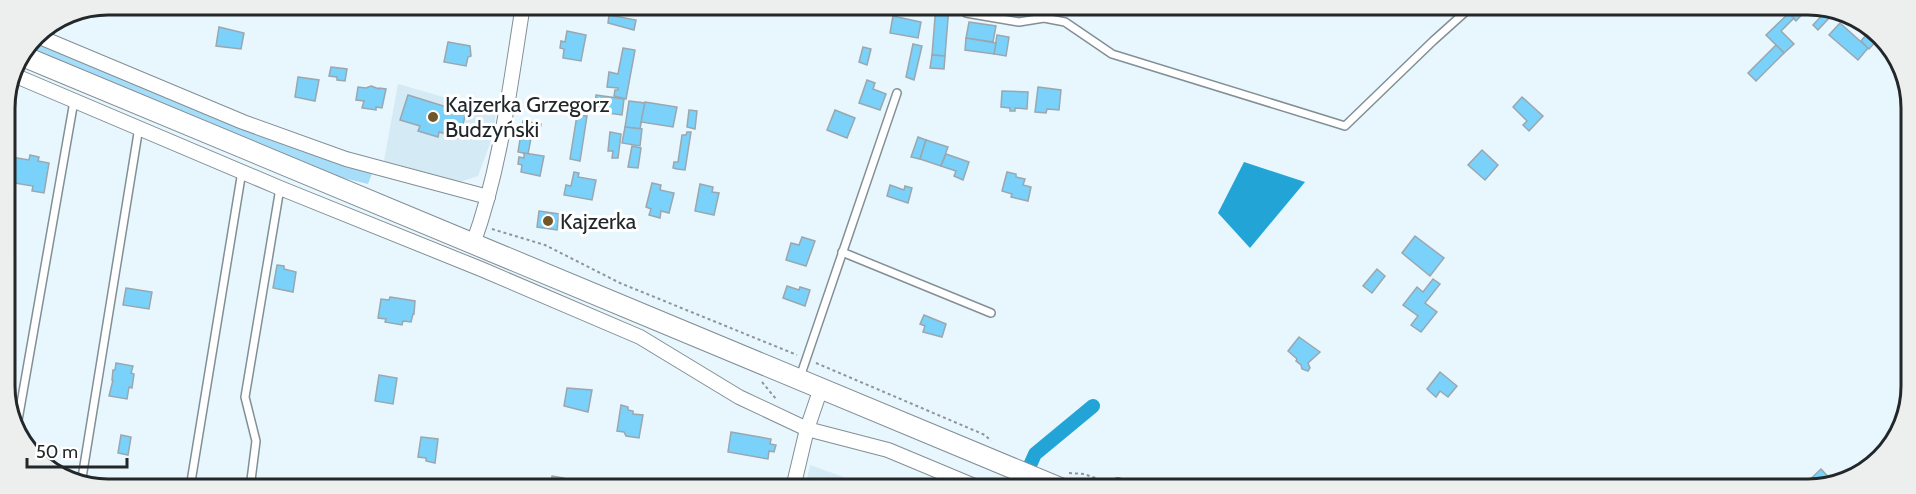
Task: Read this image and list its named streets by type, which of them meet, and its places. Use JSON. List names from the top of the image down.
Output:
{
  "places": ["Kajzerka Grzegorz Budzyński", "Kajzerka"],
  "scale_bar": "50 m"
}
